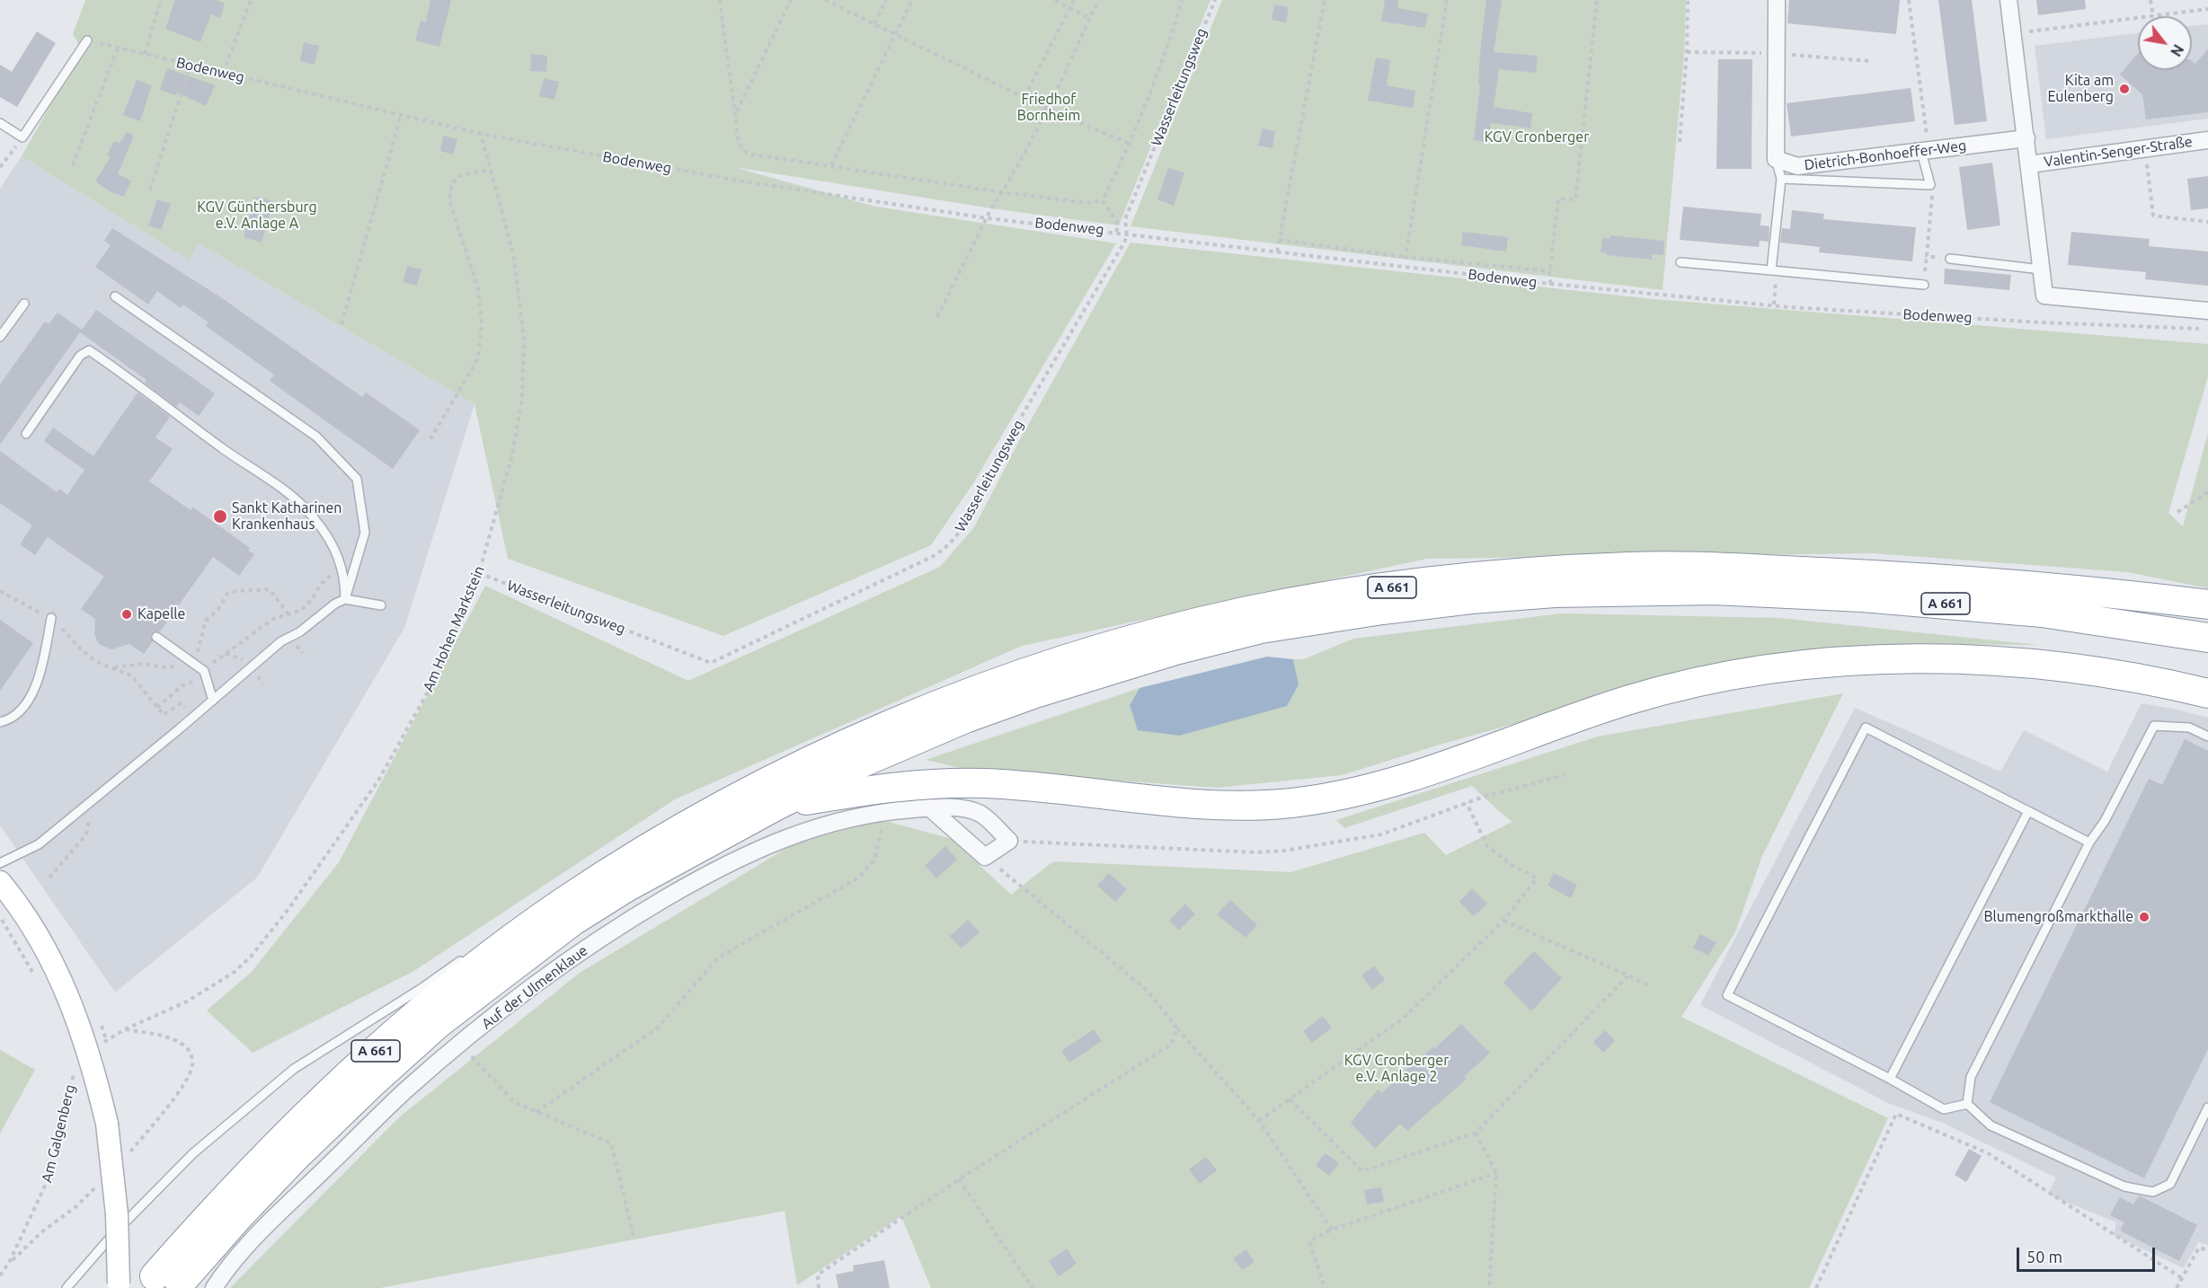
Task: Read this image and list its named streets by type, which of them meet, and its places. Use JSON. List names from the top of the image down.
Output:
{
  "streets": {
    "highway": ["A 661"],
    "street": ["Valentin-Senger-Straße", "Dietrich-Bonhoeffer-Weg", "Auf der Ulmenklaue"],
    "path": [
      "Bodenweg",
      "Wasserleitungsweg",
      "Am Hohen Markstein",
      "Am Galgenberg"
    ]
  },
  "crossings": [
    ["Bodenweg", "Wasserleitungsweg"],
    ["Bodenweg", "Am Hohen Markstein"],
    ["Wasserleitungsweg", "Am Hohen Markstein"],
    ["Valentin-Senger-Straße", "Dietrich-Bonhoeffer-Weg"]
  ],
  "parks": [
    "Friedhof Bornheim",
    "KGV Cronberger",
    "KGV Günthersburg e.V. Anlage A",
    "KGV Cronberger e.V. Anlage 2"
  ],
  "places": [
    "Kita am Eulenberg",
    "Sankt Katharinen Krankenhaus",
    "Kapelle",
    "Blumengroßmarkthalle"
  ],
  "scale_bar": "50 m",
  "north": "bottom right"
}
